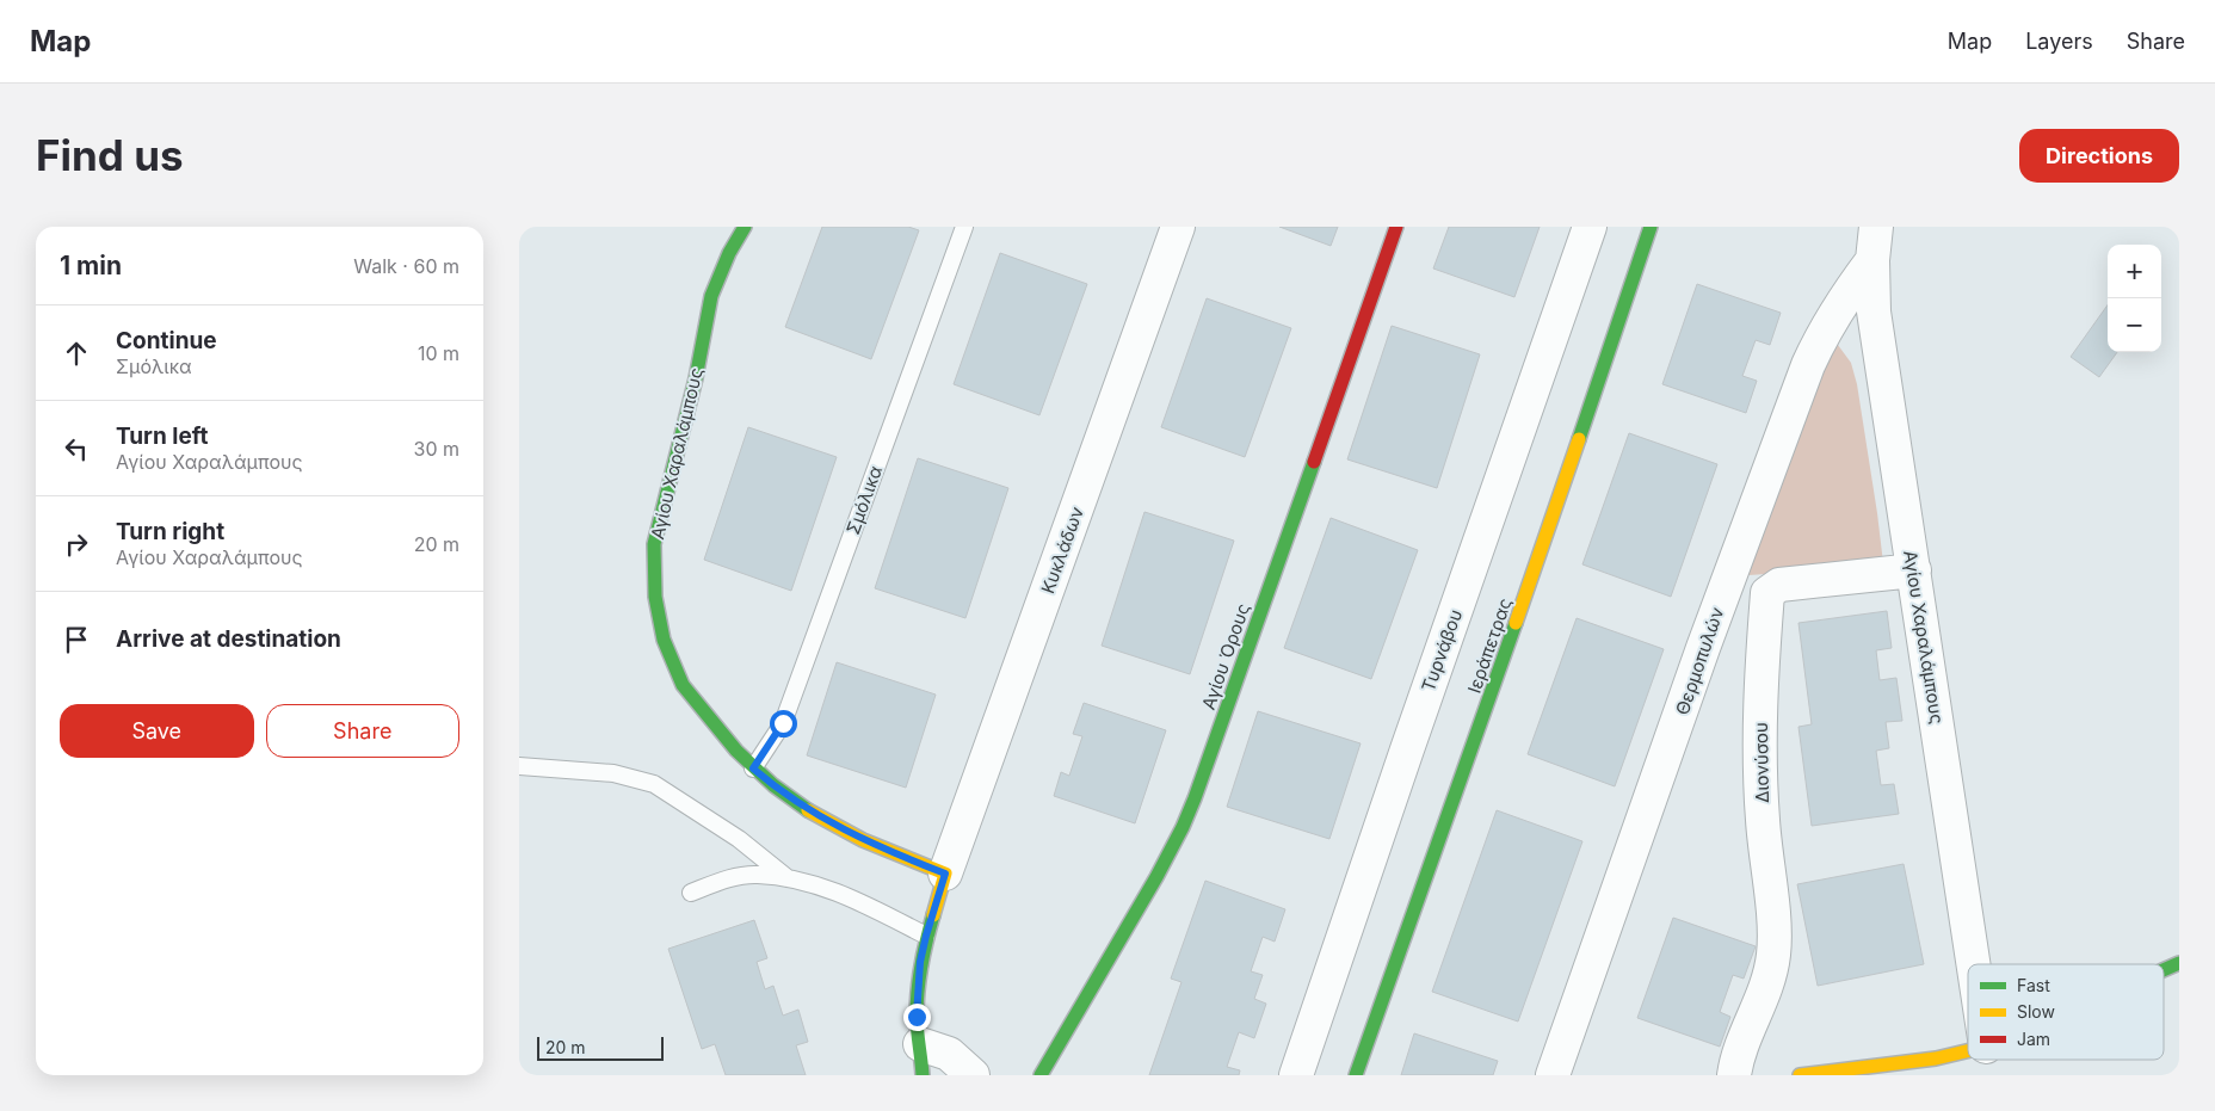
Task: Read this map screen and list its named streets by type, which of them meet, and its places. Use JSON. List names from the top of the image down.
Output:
{
  "streets": {
    "street": [
      "Αγίου Χαραλάμπους",
      "Κυκλάδων",
      "Ιεράπετρας",
      "Τυρνάβου",
      "Αγίου Όρους",
      "Θερμοπυλών",
      "Διονύσου"
    ],
    "lane": ["Σμόλικα"]
  },
  "crossings": [
    ["Αγίου Χαραλάμπους", "Σμόλικα"],
    ["Αγίου Χαραλάμπους", "Κυκλάδων"],
    ["Αγίου Χαραλάμπους", "Θερμοπυλών"],
    ["Αγίου Χαραλάμπους", "Διονύσου"]
  ],
  "legend": ["Fast", "Slow", "Jam"],
  "scale_bar": "20 m",
  "page": {
    "header": "Map",
    "nav": ["Map", "Layers", "Share"],
    "buttons": [
      "Directions",
      ["Save", "Share"]
    ],
    "title": "Find us",
    "heading": ["1 min", "Walk · 60 m"],
    "map_buttons": ["+", "−"],
    "list": [
      ["Continue", "Σμόλικα", "10 m"],
      ["Turn left", "Αγίου Χαραλάμπους", "30 m"],
      ["Turn right", "Αγίου Χαραλάμπους", "20 m"],
      "Arrive at destination"
    ],
    "scale": "20 m"
  }
}
